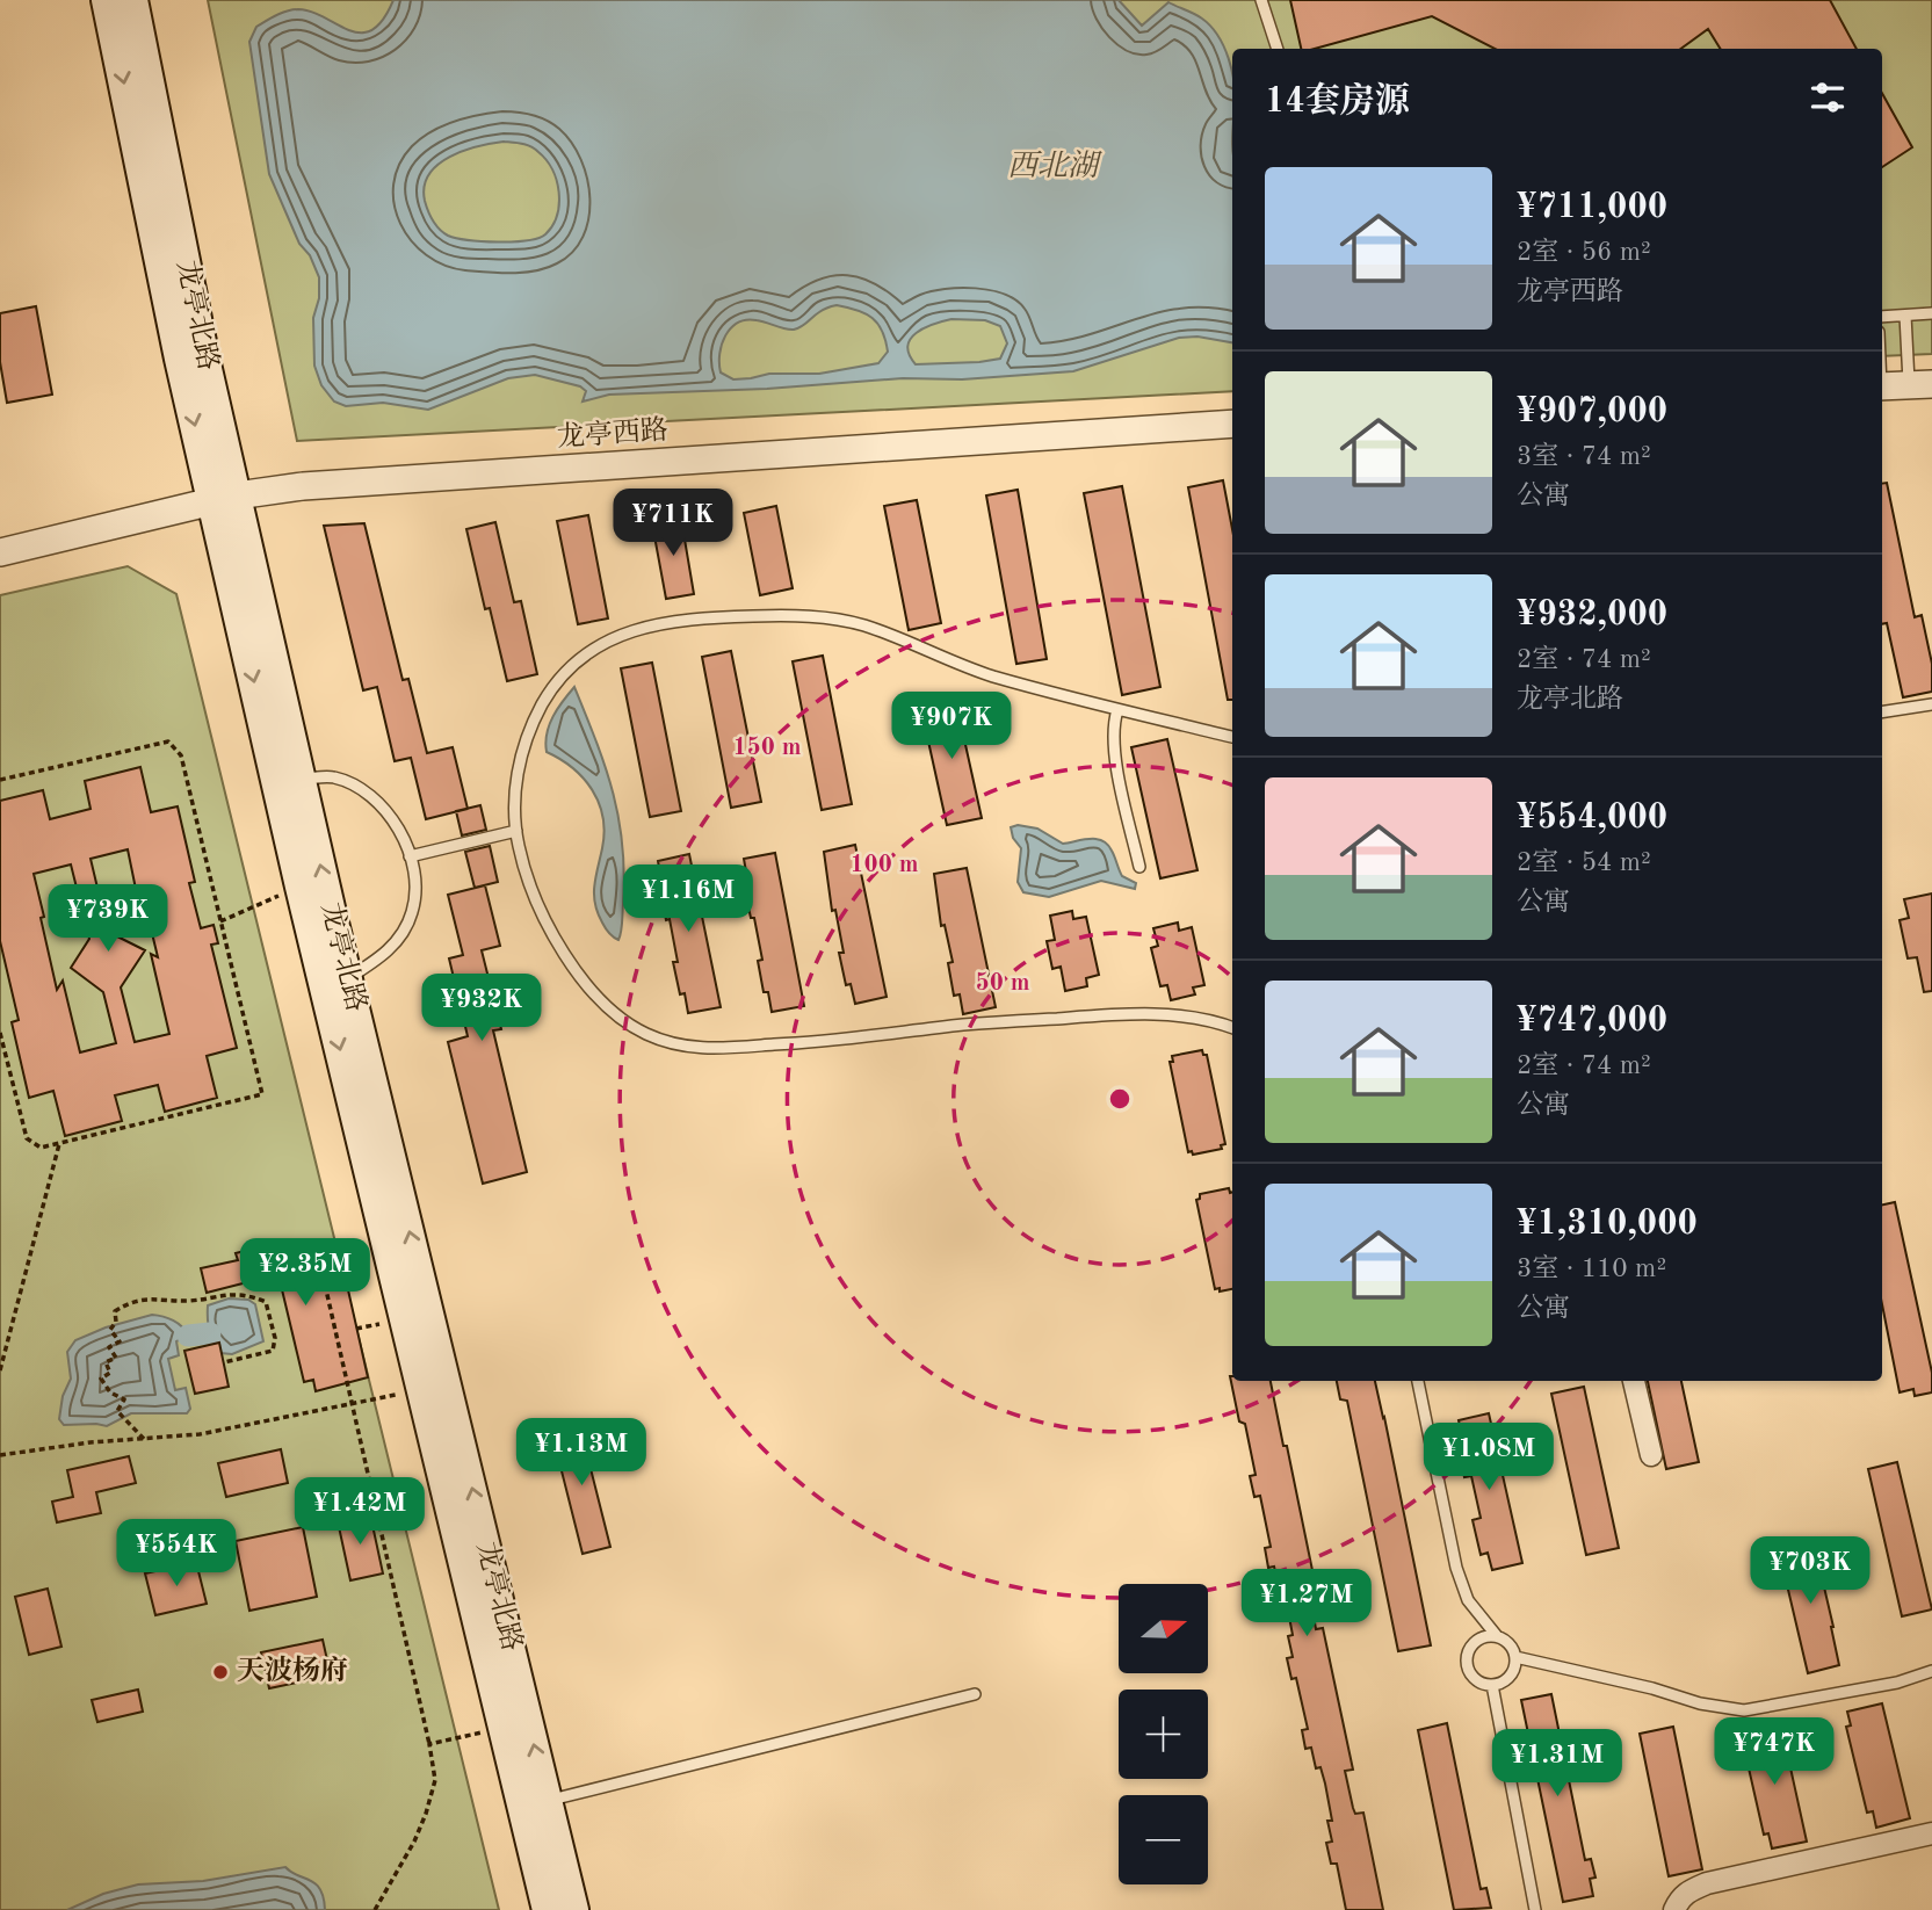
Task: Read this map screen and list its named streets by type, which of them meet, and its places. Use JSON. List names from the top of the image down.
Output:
{
  "streets": {
    "main road": ["龙亭北路"],
    "street": ["龙亭西路"]
  },
  "crossings": [
    ["龙亭北路", "龙亭西路"]
  ],
  "water": ["西北湖"],
  "places": ["天波杨府"],
  "north": "right",
  "page": {
    "heading": "14套房源",
    "list": [
      {
        "name": "¥711,000",
        "note": "2室 · 56 m² · 龙亭西路"
      },
      {
        "name": "¥907,000",
        "note": "3室 · 74 m² · 公寓"
      },
      {
        "name": "¥932,000",
        "note": "2室 · 74 m² · 龙亭北路"
      },
      {
        "name": "¥554,000",
        "note": "2室 · 54 m² · 公寓"
      },
      {
        "name": "¥747,000",
        "note": "2室 · 74 m² · 公寓"
      },
      {
        "name": "¥1,310,000",
        "note": "3室 · 110 m² · 公寓"
      }
    ],
    "price": [
      "¥711K",
      "¥907K",
      "¥1.16M",
      "¥739K",
      "¥932K",
      "¥2.35M",
      "¥1.13M",
      "¥1.08M",
      "¥1.42M",
      "¥554K",
      "¥703K",
      "¥1.27M",
      "¥747K",
      "¥1.31M"
    ],
    "map_buttons": ["+", "−"]
  },
  "rings": ["150 m", "100 m", "50 m"]
}
